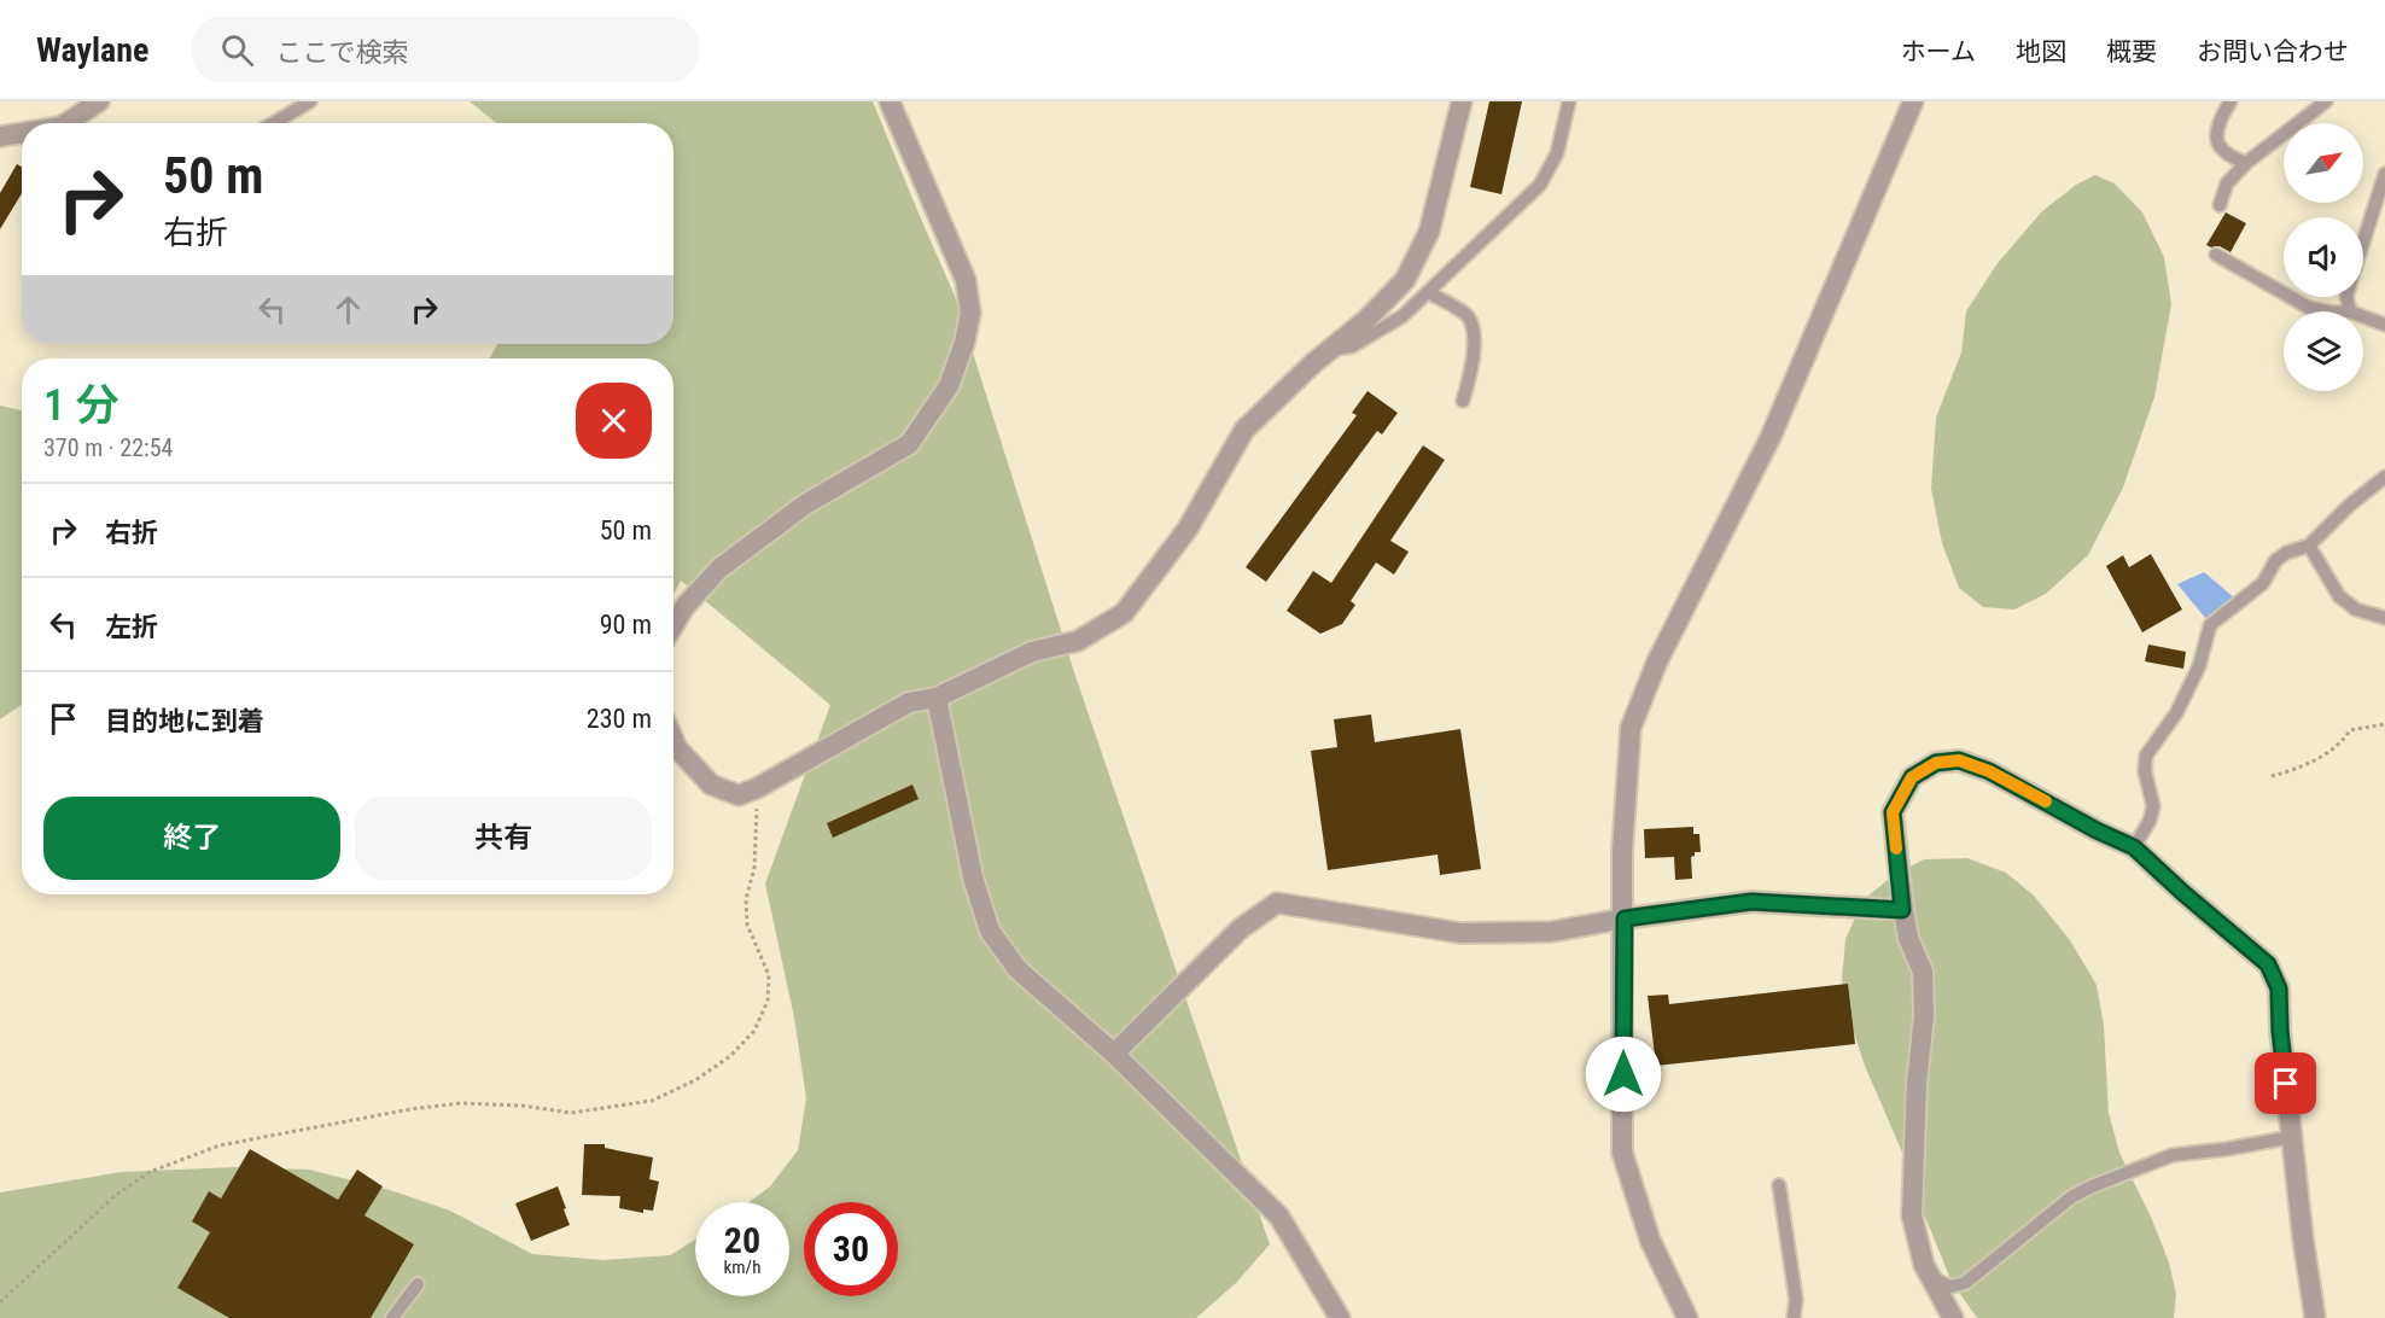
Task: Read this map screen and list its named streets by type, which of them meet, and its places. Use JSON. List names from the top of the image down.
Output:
{
  "north": "top right",
  "page": {
    "header": "Waylane",
    "search": "ここで検索",
    "nav": [
      "ホーム",
      "地図",
      "概要",
      "お問い合わせ"
    ],
    "turn": ["50 m", "右折"],
    "heading": ["1 分", "370 m · 22:54"],
    "list": [
      {
        "name": "右折",
        "value": "50 m"
      },
      {
        "name": "左折",
        "value": "90 m"
      },
      {
        "name": "目的地に到着",
        "value": "230 m"
      }
    ],
    "buttons": ["終了", "共有"],
    "speed": "20 km/h",
    "limit": "30"
  }
}
